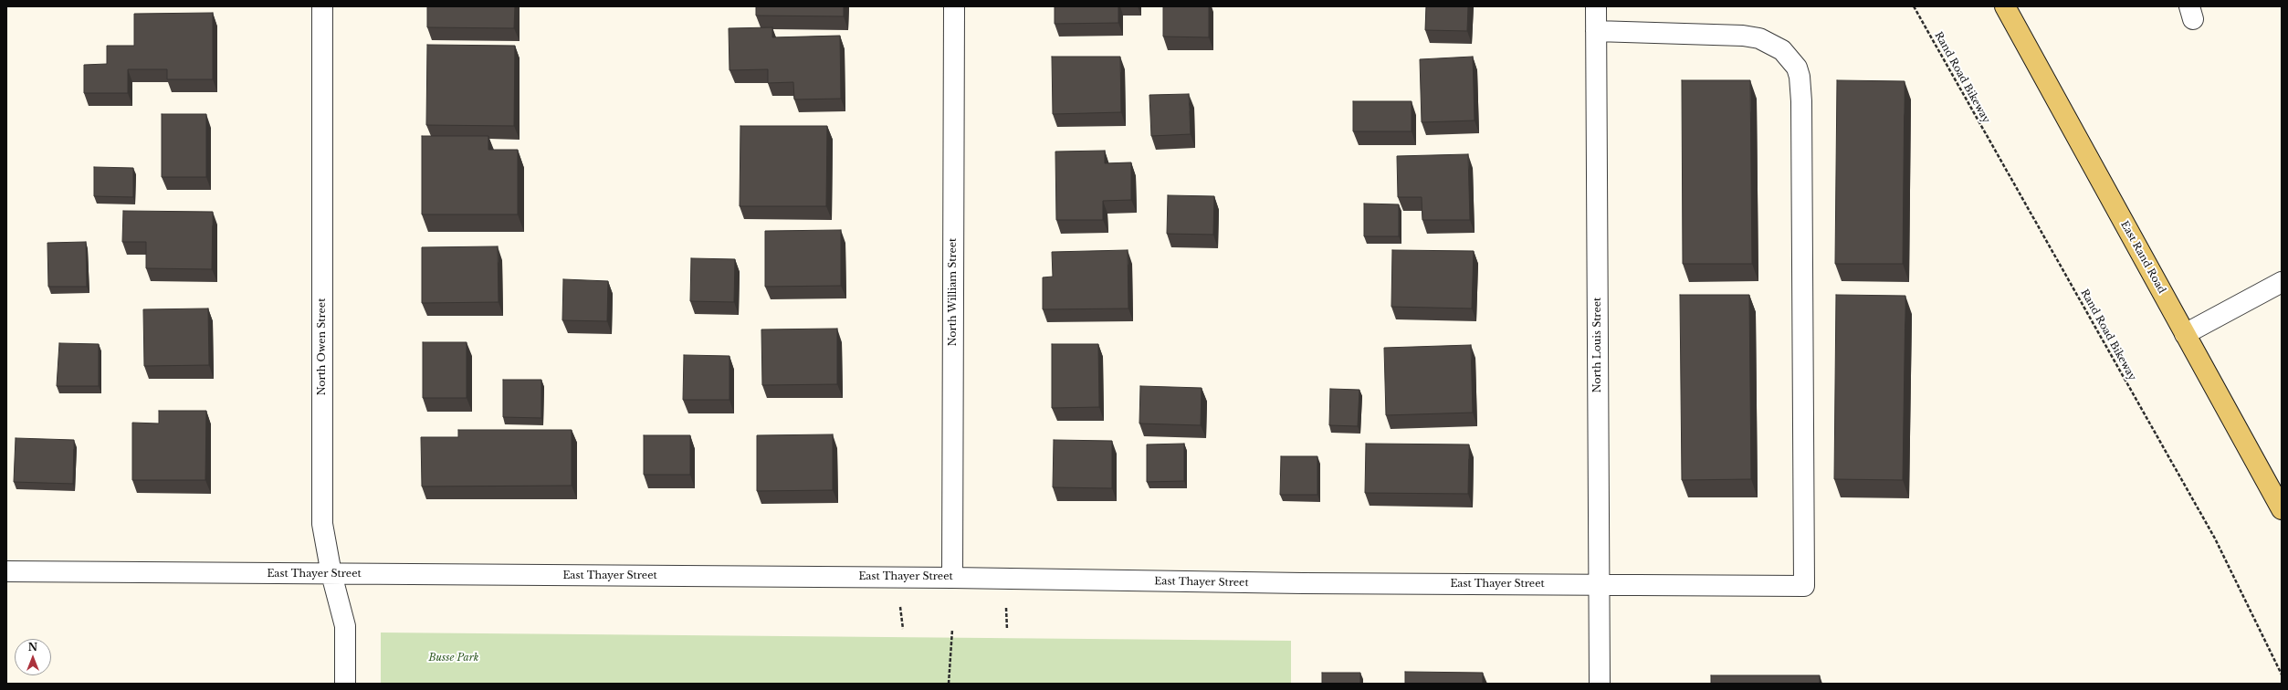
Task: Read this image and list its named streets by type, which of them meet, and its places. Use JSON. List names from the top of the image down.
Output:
{
  "streets": {
    "main road": ["East Rand Road"],
    "street": [
      "North William Street",
      "North Louis Street",
      "North Owen Street",
      "East Thayer Street"
    ],
    "path": ["Rand Road Bikeway"]
  },
  "crossings": [
    ["North William Street", "East Thayer Street"],
    ["North Louis Street", "East Thayer Street"],
    ["North Owen Street", "East Thayer Street"]
  ],
  "parks": ["Busse Park"],
  "north": "top"
}
